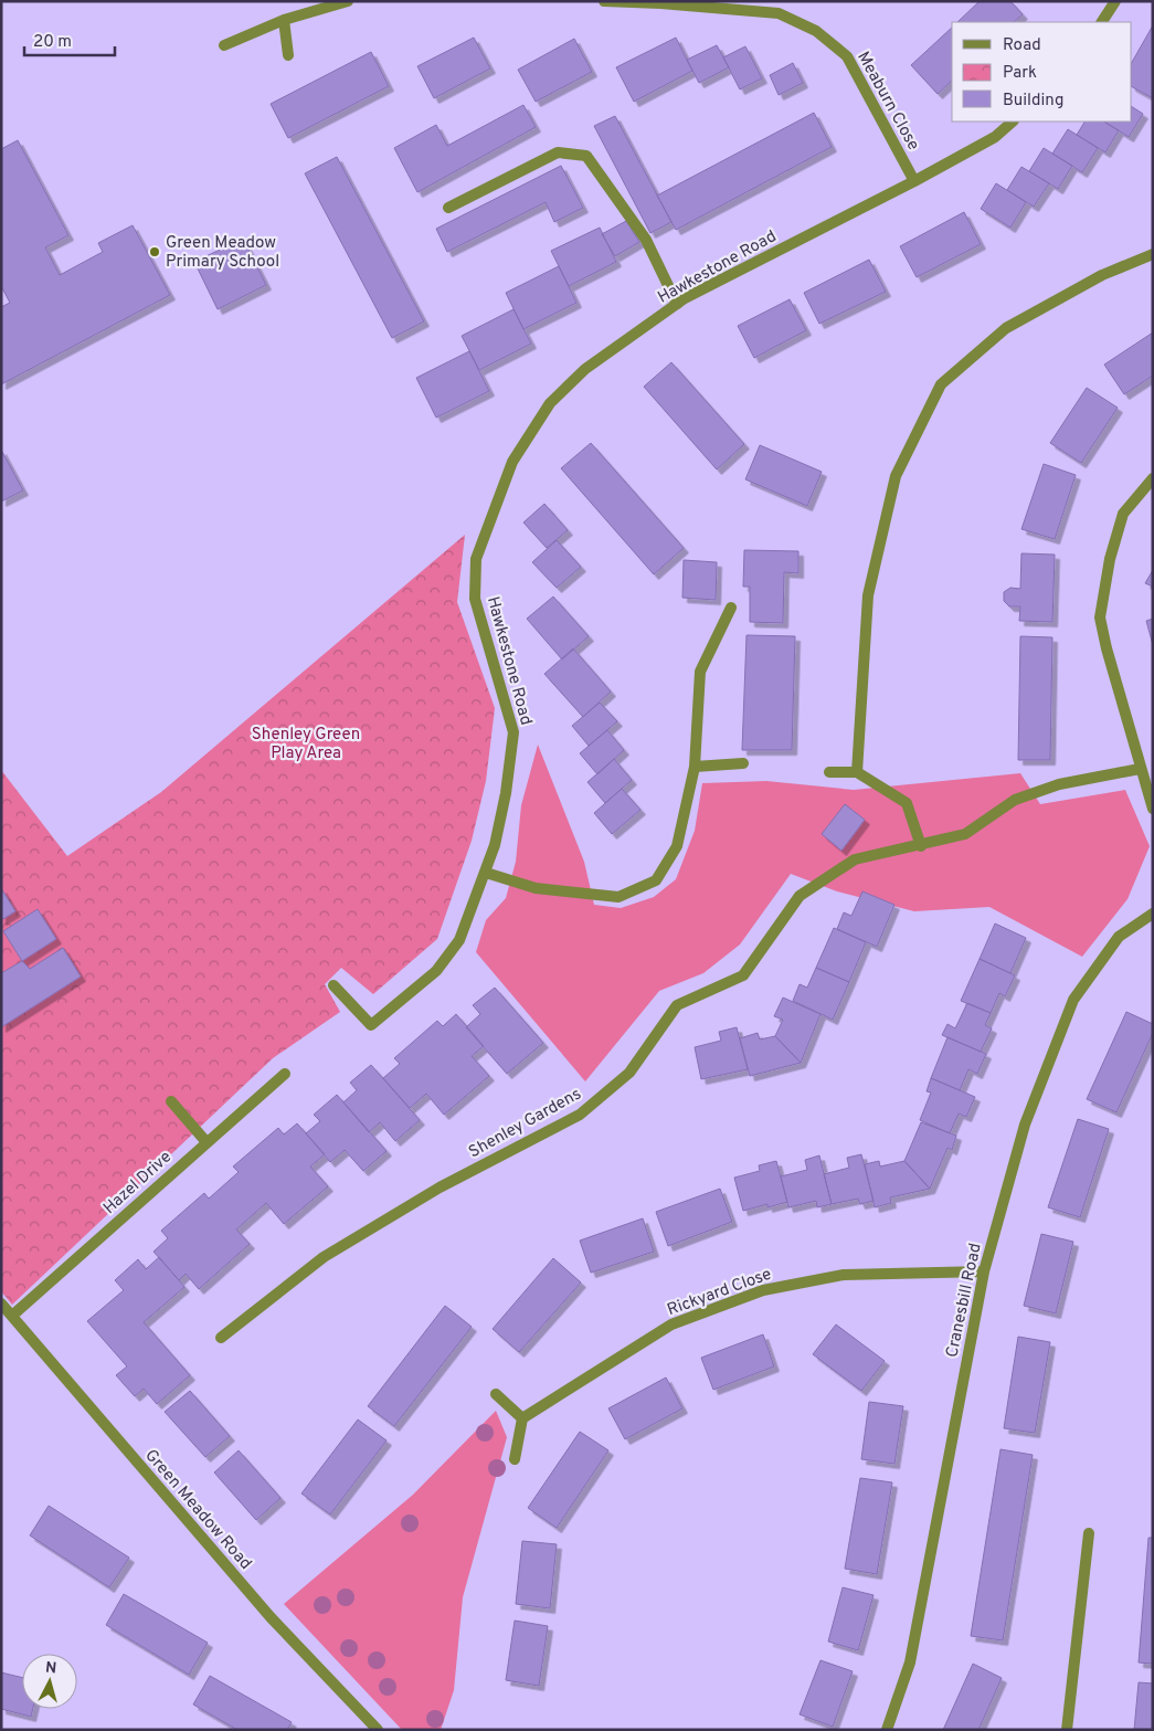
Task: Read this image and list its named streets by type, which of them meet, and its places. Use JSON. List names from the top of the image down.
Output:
{
  "streets": {
    "street": [
      "Meaburn Close",
      "Hawkestone Road",
      "Shenley Gardens",
      "Hazel Drive",
      "Rickyard Close",
      "Cranesbill Road",
      "Green Meadow Road"
    ]
  },
  "crossings": [
    ["Meaburn Close", "Hawkestone Road"],
    ["Hazel Drive", "Green Meadow Road"],
    ["Rickyard Close", "Cranesbill Road"]
  ],
  "parks": ["Shenley Green Play Area"],
  "places": ["Green Meadow Primary School"],
  "legend": ["Road", "Park", "Building"],
  "scale_bar": "20 m",
  "north": "top"
}
